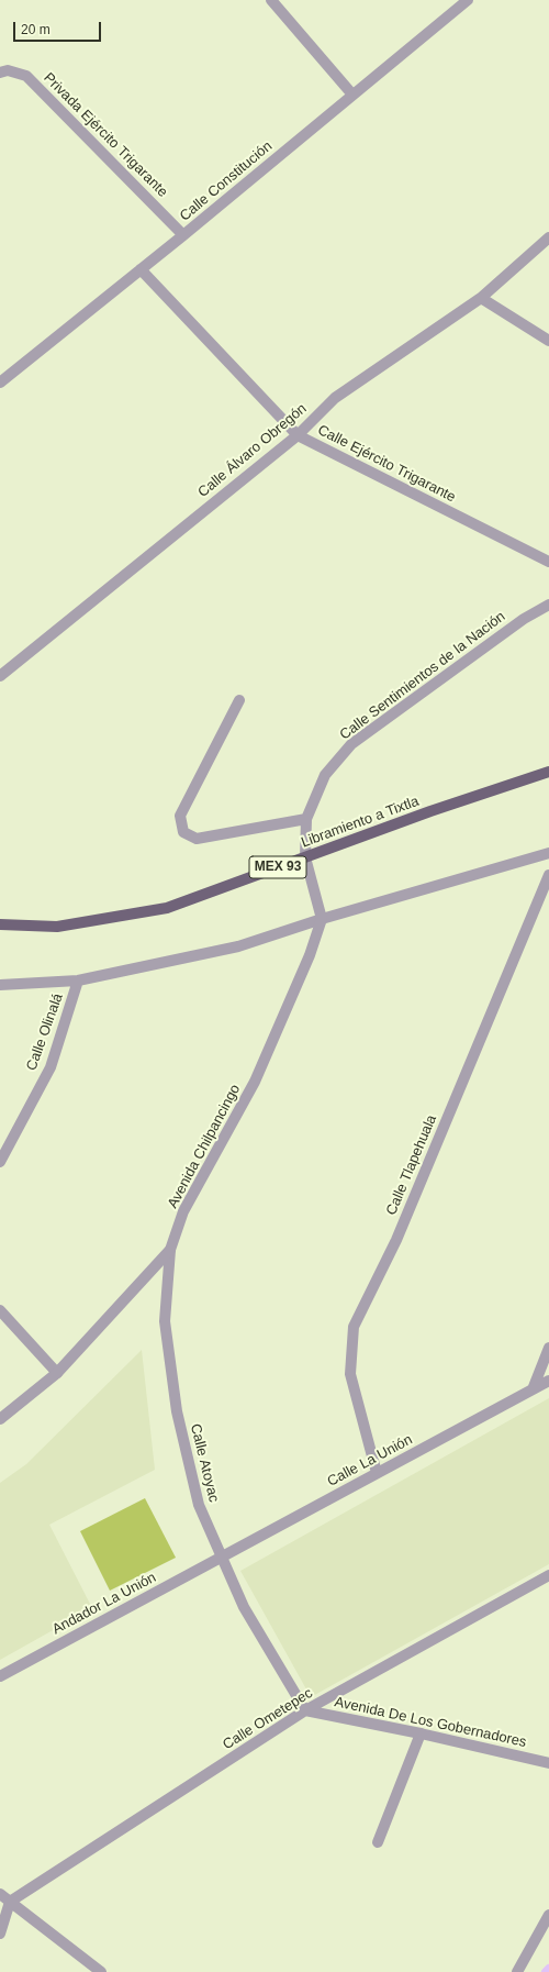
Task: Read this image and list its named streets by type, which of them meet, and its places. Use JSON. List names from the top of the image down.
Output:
{
  "streets": {
    "main road": ["Libramiento a Tixtla", "MEX 93"],
    "street": [
      "Privada Ejército Trigarante",
      "Calle Constitución",
      "Calle Álvaro Obregón",
      "Calle Ejército Trigarante",
      "Calle Sentimientos de la Nación",
      "Calle Olinalá",
      "Avenida Chilpancingo",
      "Calle Tlapehuala",
      "Calle La Unión",
      "Calle Atoyac",
      "Andador La Unión",
      "Calle Ometepec",
      "Avenida De Los Gobernadores"
    ]
  },
  "crossings": [
    ["Privada Ejército Trigarante", "Calle Constitución"],
    ["Calle Constitución", "Calle Ejército Trigarante"],
    ["Calle Álvaro Obregón", "Calle Ejército Trigarante"],
    ["Calle Sentimientos de la Nación", "Libramiento a Tixtla"],
    ["Avenida Chilpancingo", "Calle Atoyac"],
    ["Calle Tlapehuala", "Calle La Unión"],
    ["Calle La Unión", "Calle Atoyac"],
    ["Calle La Unión", "Andador La Unión"],
    ["Calle Atoyac", "Andador La Unión"],
    ["Calle Atoyac", "Calle Ometepec"],
    ["Calle Atoyac", "Avenida De Los Gobernadores"],
    ["Calle Ometepec", "Avenida De Los Gobernadores"]
  ],
  "scale_bar": "20 m"
}
